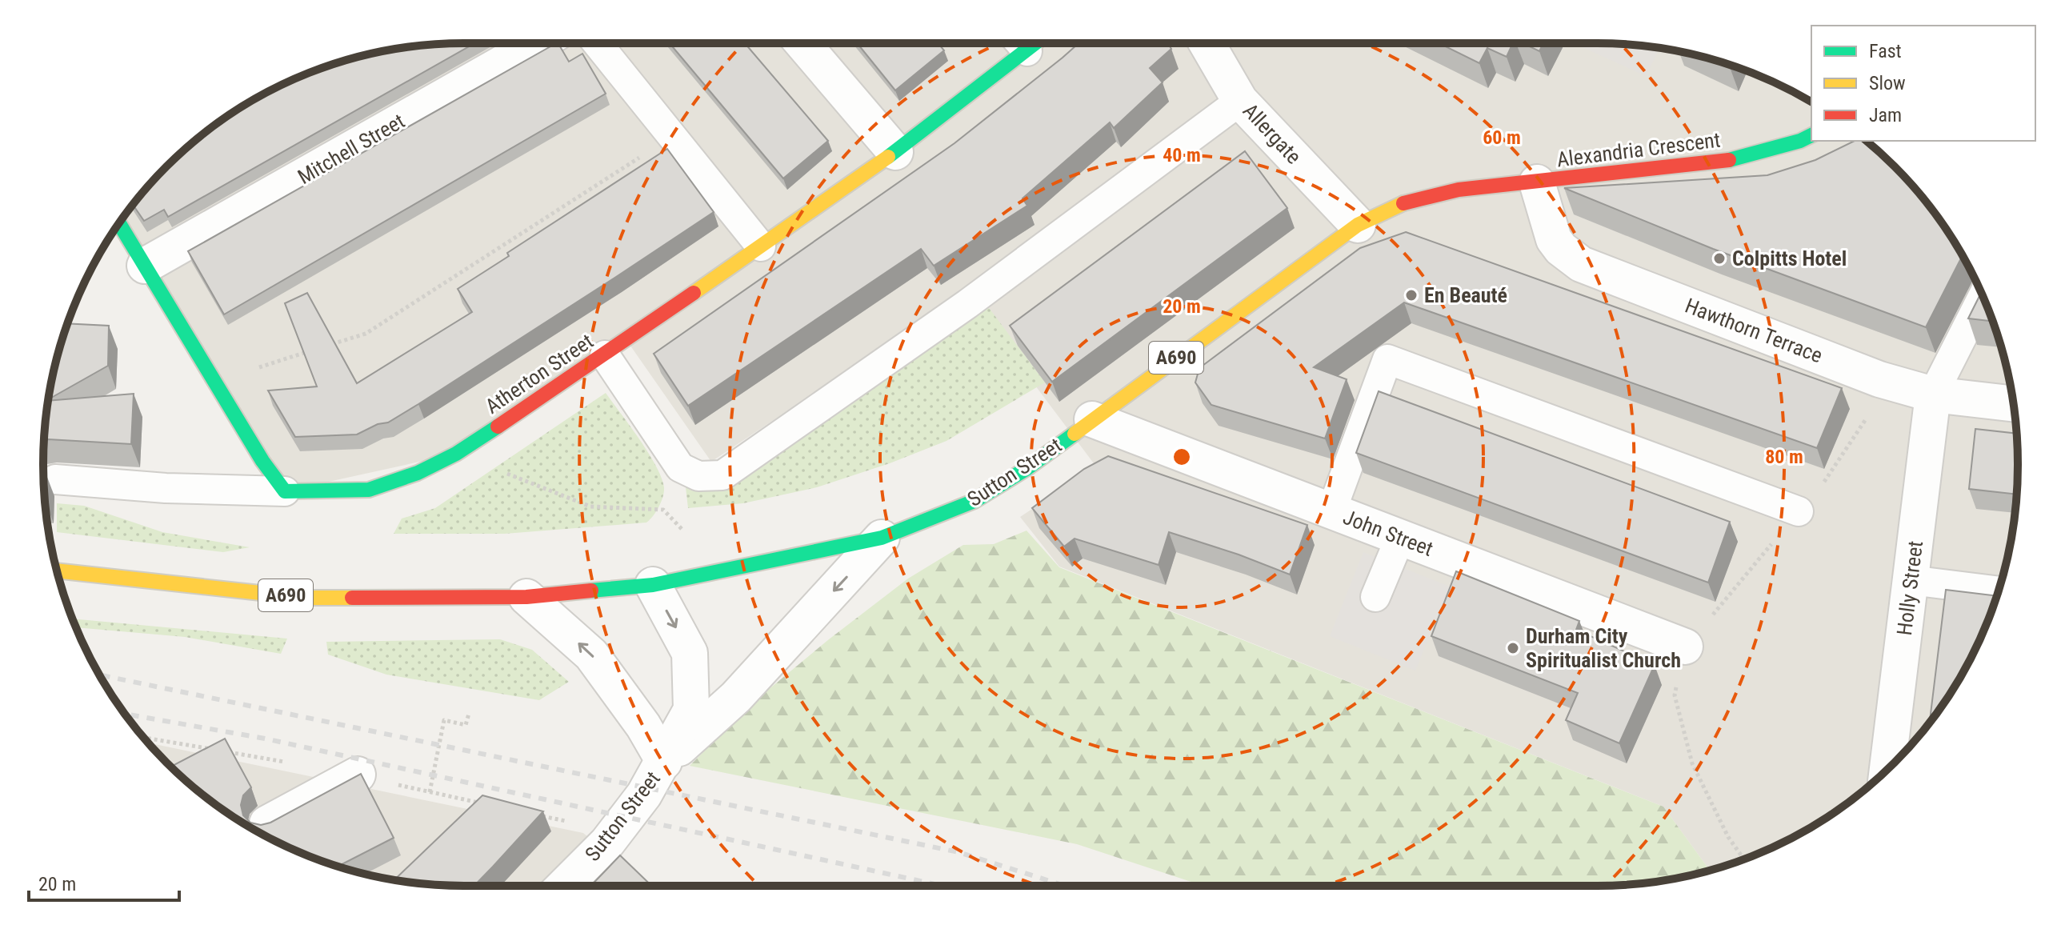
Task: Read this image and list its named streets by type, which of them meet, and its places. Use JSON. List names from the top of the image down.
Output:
{
  "streets": {
    "main road": [
      "Alexandria Crescent",
      "A690",
      "Atherton Street",
      "Sutton Street"
    ],
    "street": [
      "Allergate",
      "Mitchell Street",
      "Hawthorn Terrace",
      "John Street",
      "Holly Street"
    ]
  },
  "crossings": [
    ["Allergate", "Alexandria Crescent"],
    ["Allergate", "Sutton Street"],
    ["Alexandria Crescent", "Hawthorn Terrace"],
    ["Alexandria Crescent", "Sutton Street"],
    ["Hawthorn Terrace", "Holly Street"],
    ["A690", "Sutton Street"],
    ["Sutton Street", "John Street"]
  ],
  "places": ["Colpitts Hotel", "En Beauté", "Durham City Spiritualist Church"],
  "legend": ["Fast", "Slow", "Jam"],
  "scale_bar": "20 m",
  "rings": [
    "60 m",
    "40 m",
    "20 m",
    "80 m"
  ]
}
